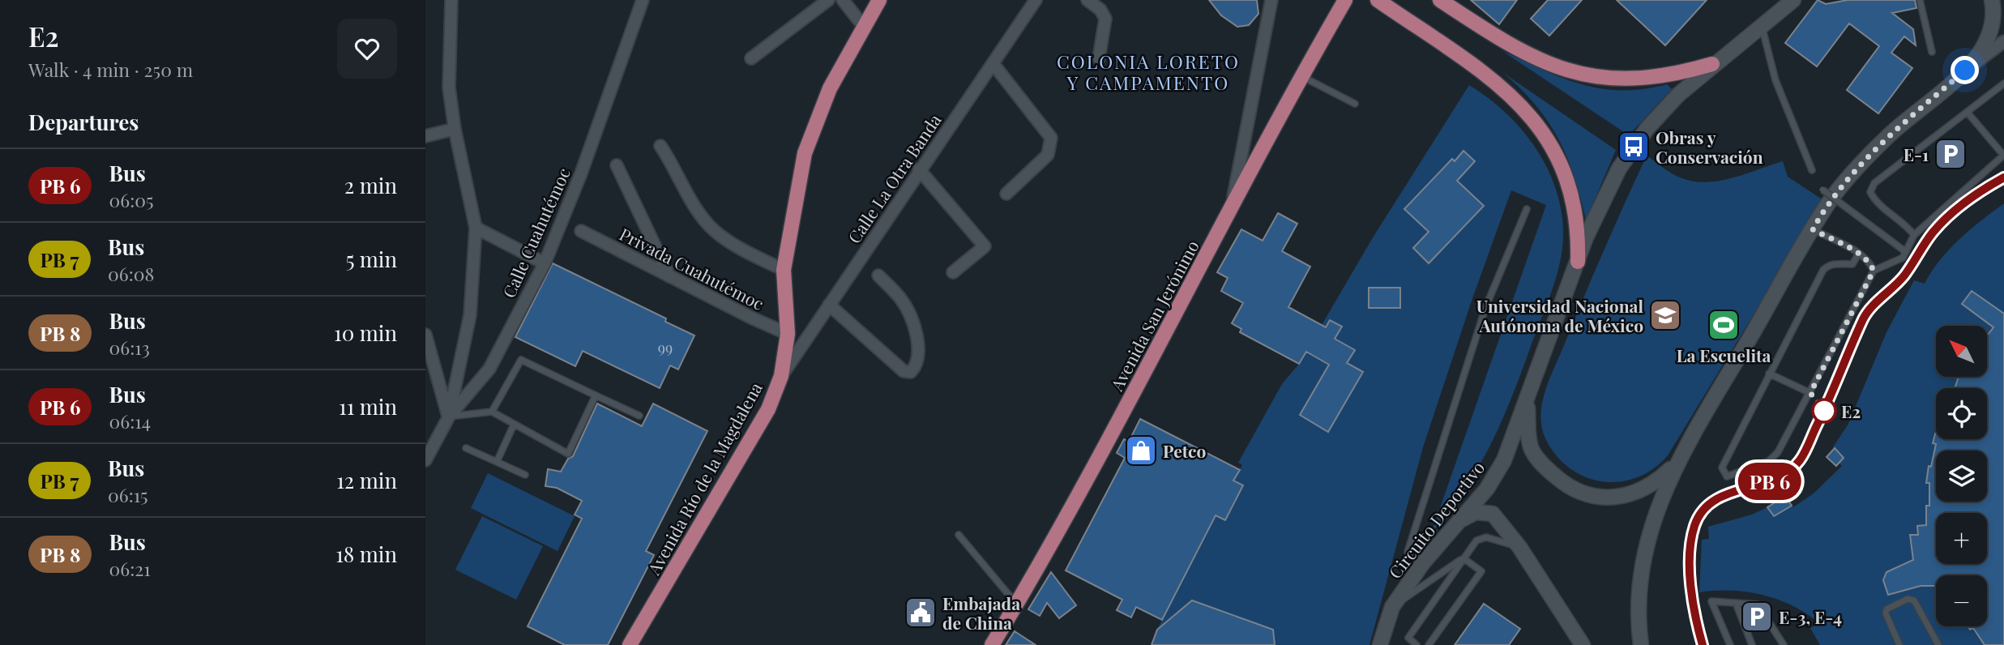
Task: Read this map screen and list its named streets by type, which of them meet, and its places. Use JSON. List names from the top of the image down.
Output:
{
  "streets": {
    "main road": ["Avenida San Jerónimo", "Avenida Río de la Magdalena"],
    "street": [
      "Calle La Otra Banda",
      "Calle Cuahutémoc",
      "Privada Cuahutémoc",
      "Circuito Deportivo"
    ]
  },
  "crossings": [
    ["Calle La Otra Banda", "Avenida Río de la Magdalena"],
    ["Privada Cuahutémoc", "Avenida Río de la Magdalena"]
  ],
  "districts": ["COLONIA LORETO Y CAMPAMENTO"],
  "places": {
    "bus stop": ["Obras y Conservación"],
    "parking": ["E-1", "E-3, E-4"],
    "school or university": ["Universidad Nacional Autónoma de México"],
    "sports": ["La Escuelita"],
    "other": ["E2"],
    "shop": ["Petco"],
    "public building": ["Embajada de China"]
  },
  "house_numbers": ["99"],
  "north": "top left",
  "page": {
    "heading": [
      ["E2", "Walk · 4 min · 250 m"],
      "Departures"
    ],
    "on_map": "PB 6",
    "list": [
      {
        "mark": "PB 6",
        "name": "Bus",
        "note": "06:05",
        "value": "2 min"
      },
      {
        "mark": "PB 7",
        "name": "Bus",
        "note": "06:08",
        "value": "5 min"
      },
      {
        "mark": "PB 8",
        "name": "Bus",
        "note": "06:13",
        "value": "10 min"
      },
      {
        "mark": "PB 6",
        "name": "Bus",
        "note": "06:14",
        "value": "11 min"
      },
      {
        "mark": "PB 7",
        "name": "Bus",
        "note": "06:15",
        "value": "12 min"
      },
      {
        "mark": "PB 8",
        "name": "Bus",
        "note": "06:21",
        "value": "18 min"
      }
    ],
    "map_buttons": ["+", "−"]
  }
}
